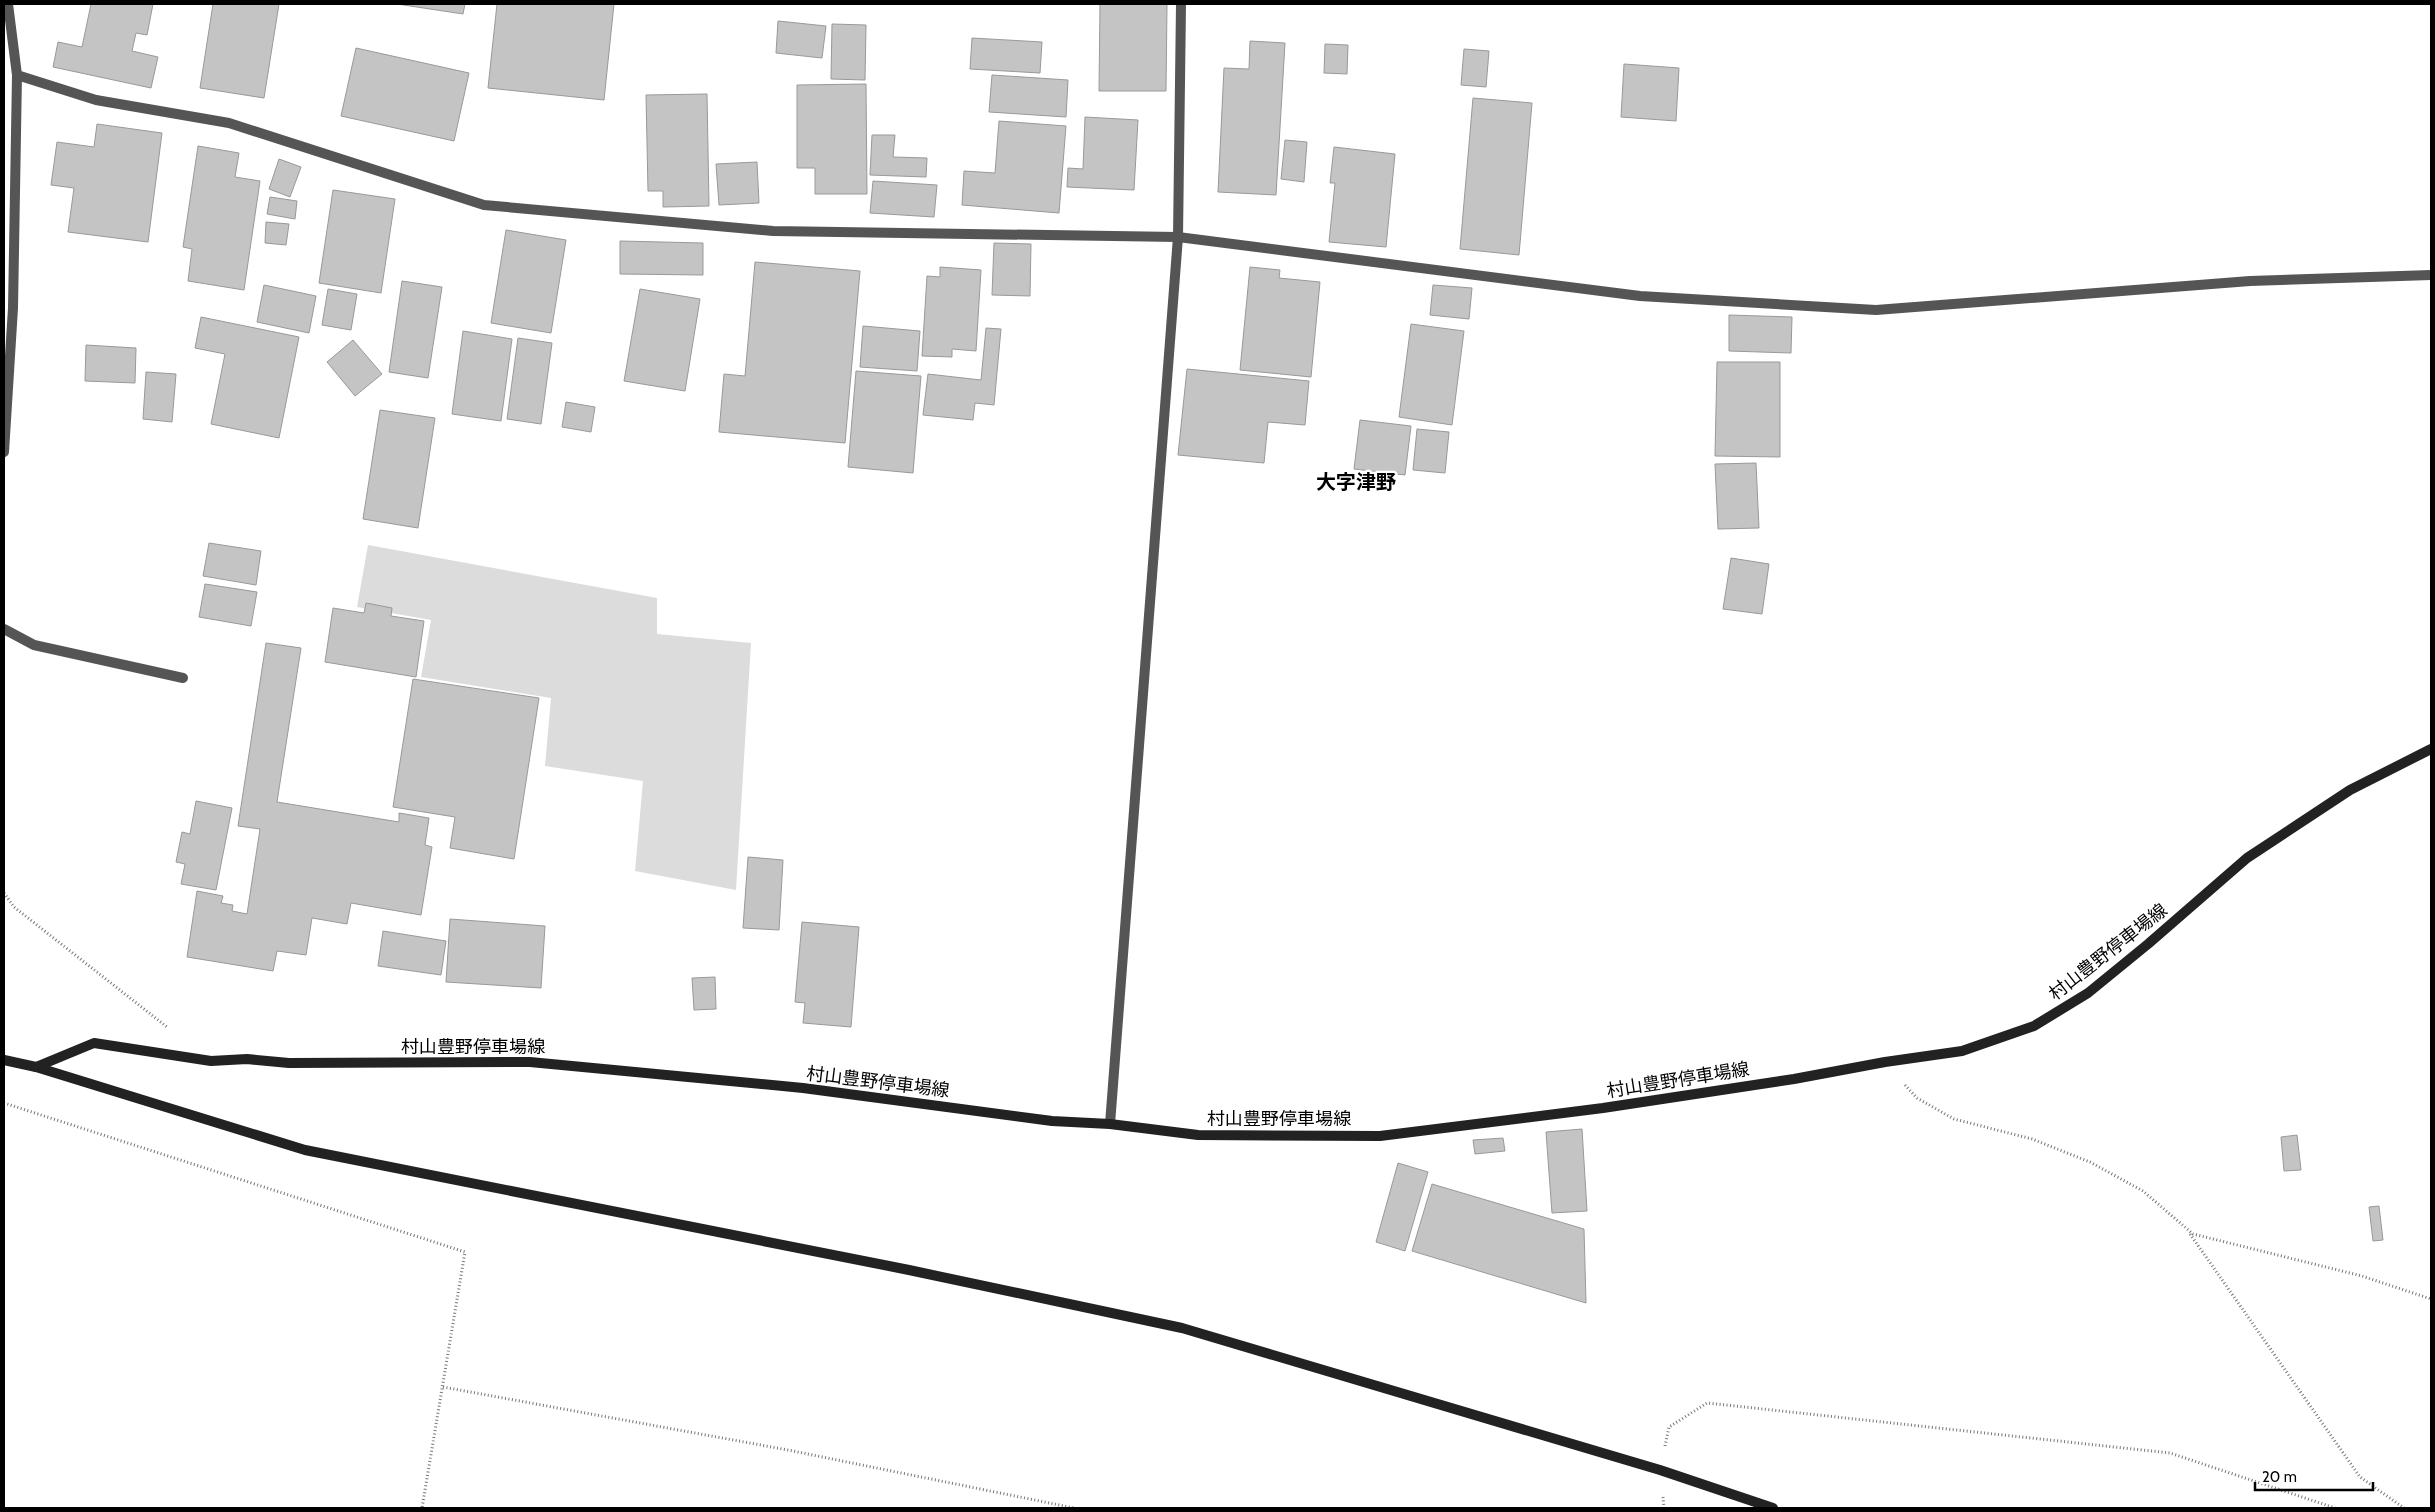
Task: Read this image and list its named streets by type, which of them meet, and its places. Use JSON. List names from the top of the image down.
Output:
{
  "streets": {
    "main road": ["村山豊野停車場線"]
  },
  "districts": ["大字津野"],
  "scale_bar": "20 m"
}
